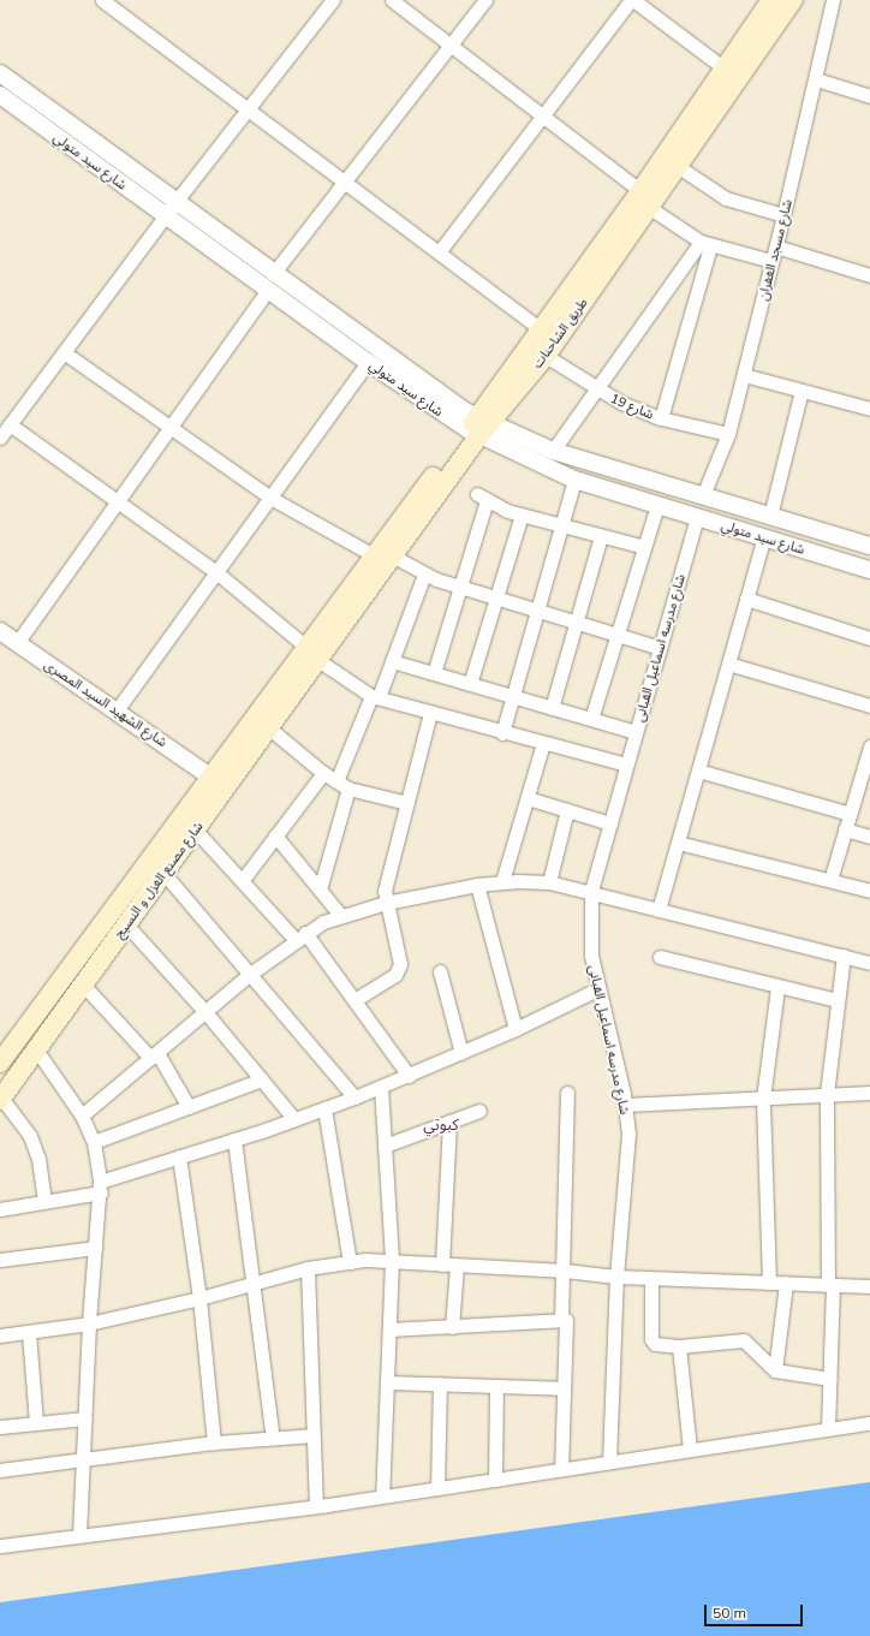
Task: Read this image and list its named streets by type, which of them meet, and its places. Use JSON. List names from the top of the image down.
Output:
{
  "streets": {
    "main road": ["طريق الشاحنات", "شارع مصنع الغزل و النسيج"],
    "street": [
      "شارع سيد متولي",
      "شارع مسجد الغفران",
      "شارع 19",
      "شارع مدرسه اسماعيل القبانى",
      "شارع الشهيد السيد المصرى"
    ]
  },
  "crossings": [
    ["شارع سيد متولي", "شارع مسجد الغفران"],
    ["شارع سيد متولي", "طريق الشاحنات"],
    ["شارع سيد متولي", "شارع مدرسه اسماعيل القبانى"],
    ["شارع مسجد الغفران", "شارع 19"],
    ["طريق الشاحنات", "شارع 19"],
    ["طريق الشاحنات", "شارع مصنع الغزل و النسيج"],
    ["شارع الشهيد السيد المصرى", "شارع مصنع الغزل و النسيج"]
  ],
  "districts": ["كبوتي"],
  "scale_bar": "50 m"
}
